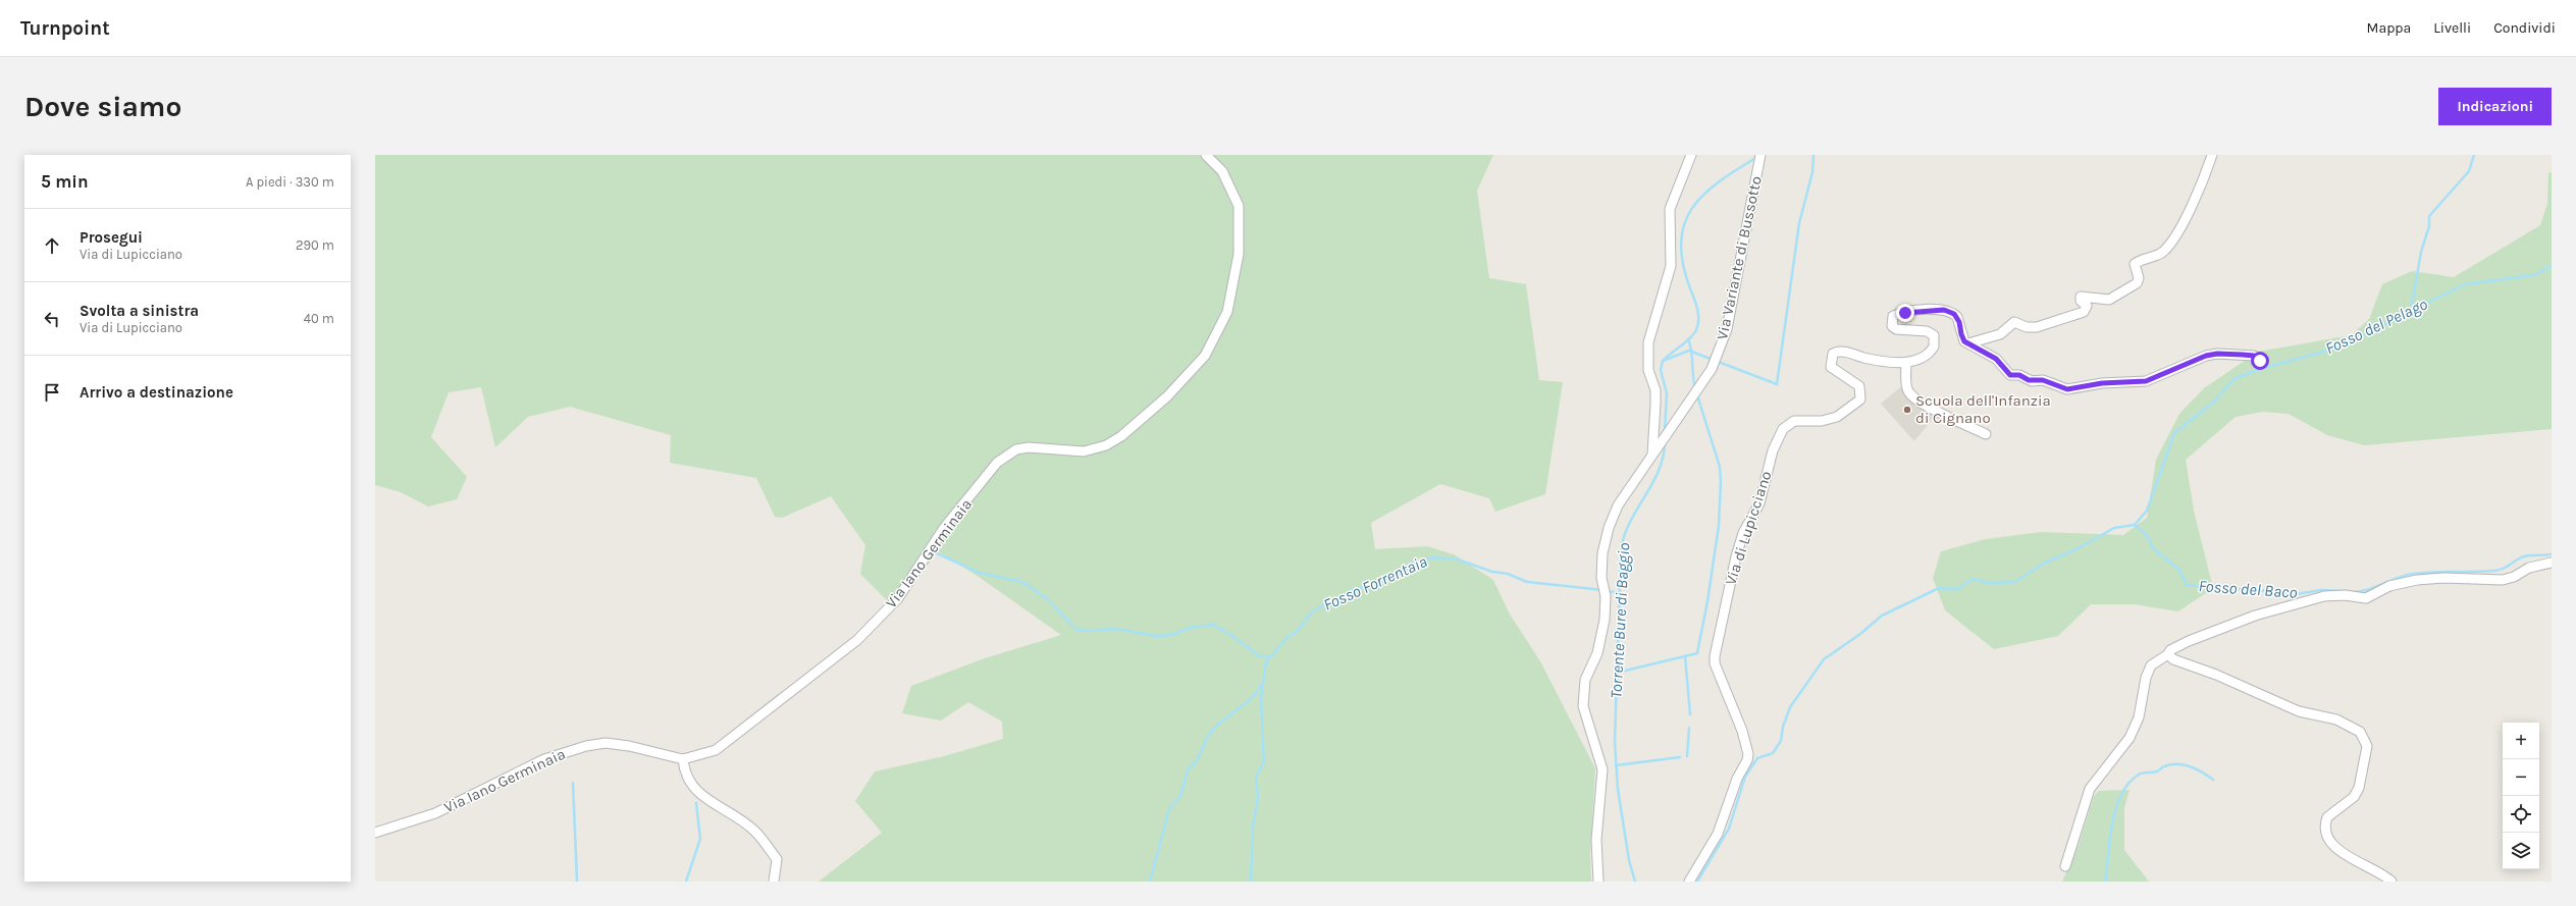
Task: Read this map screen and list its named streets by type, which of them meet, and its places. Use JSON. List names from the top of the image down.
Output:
{
  "streets": {
    "street": ["Via Variante di Bussotto", "Via di Lupicciano", "Via Iano Germinaia"]
  },
  "water": [
    "Fosso del Pelago",
    "Fosso Forrentaia",
    "Fosso del Baco",
    "Torrente Bure di Baggio"
  ],
  "places": ["Scuola dell'Infanzia di Cignano"],
  "page": {
    "header": "Turnpoint",
    "nav": ["Mappa", "Livelli", "Condividi"],
    "buttons": "Indicazioni",
    "title": "Dove siamo",
    "heading": ["5 min", "A piedi · 330 m"],
    "list": [
      ["Prosegui", "Via di Lupicciano", "290 m"],
      ["Svolta a sinistra", "Via di Lupicciano", "40 m"],
      "Arrivo a destinazione"
    ],
    "map_buttons": ["+", "−"]
  }
}
